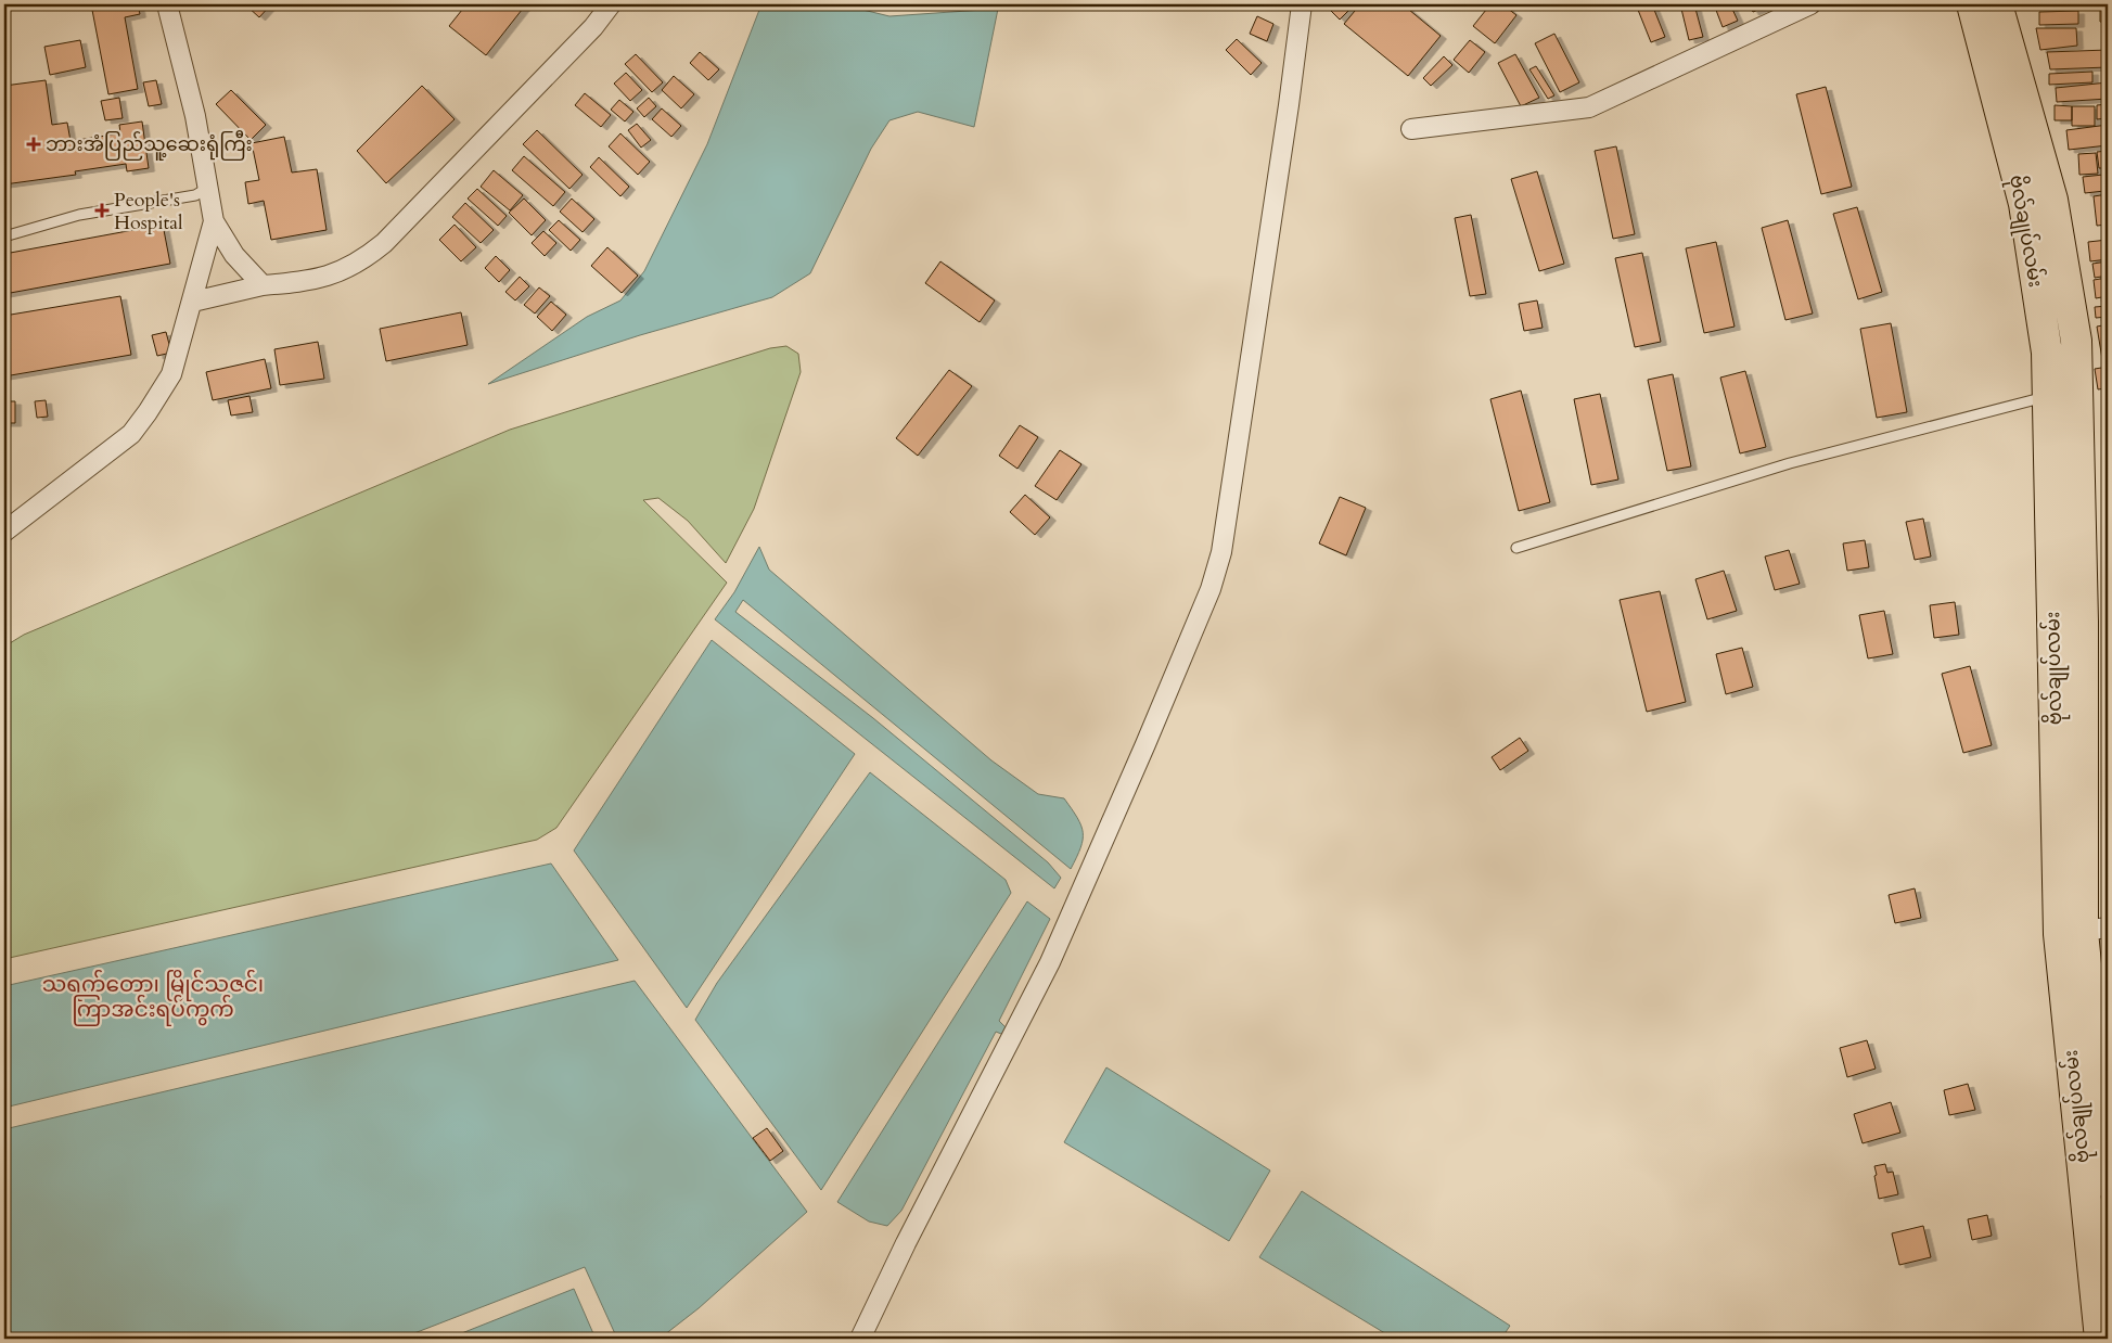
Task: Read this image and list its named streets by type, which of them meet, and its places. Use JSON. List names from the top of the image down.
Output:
{
  "streets": {
    "main road": ["ဗိုလ်ချုပ်လမ်း"]
  },
  "districts": ["သရက်တော၊ မြိုင်သဇင်၊ ကြာအင်းရပ်ကွက်"],
  "places": {
    "health": ["ဘားအံပြည်သူ့ဆေးရုံကြီး", "People's Hospital"]
  }
}
